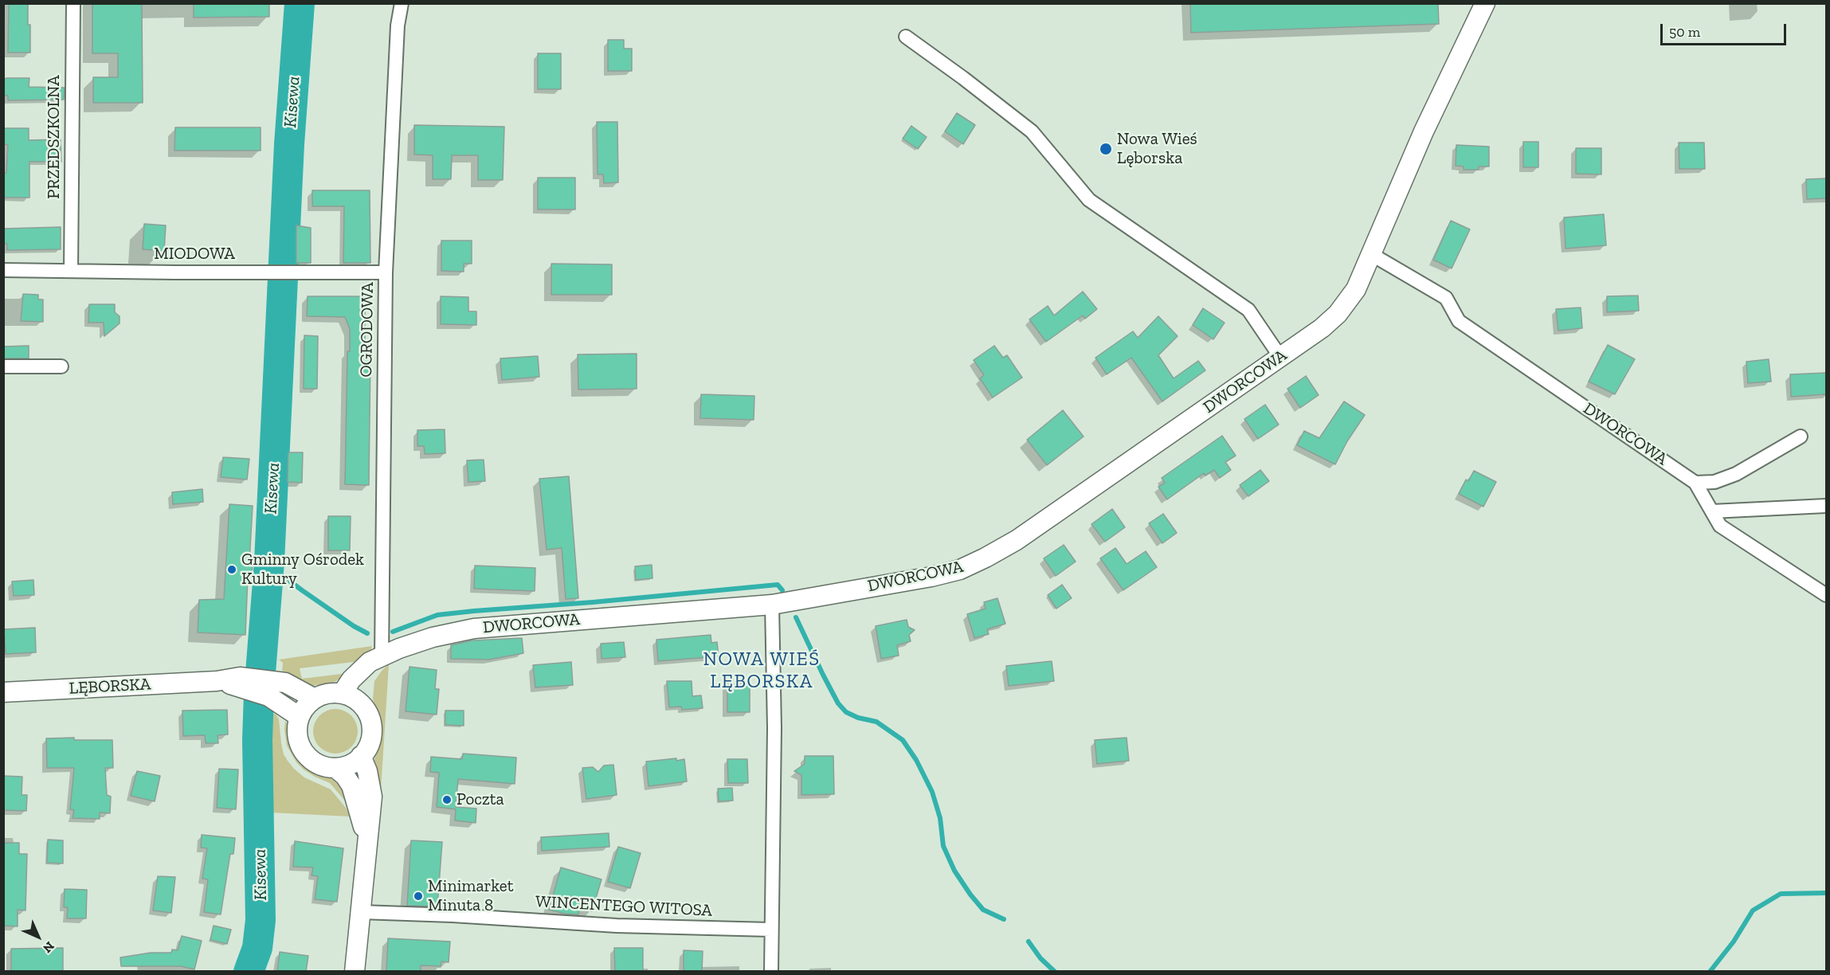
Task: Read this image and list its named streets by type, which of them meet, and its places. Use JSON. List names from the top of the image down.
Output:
{
  "streets": {
    "street": [
      "PRZEDSZKOLNA",
      "MIODOWA",
      "OGRODOWA",
      "DWORCOWA",
      "LĘBORSKA",
      "WINCENTEGO WITOSA"
    ]
  },
  "crossings": [
    ["PRZEDSZKOLNA", "MIODOWA"],
    ["MIODOWA", "OGRODOWA"],
    ["OGRODOWA", "DWORCOWA"],
    ["DWORCOWA", "LĘBORSKA"]
  ],
  "districts": ["NOWA WIEŚ LĘBORSKA"],
  "water": ["Kisewa"],
  "places": [
    "Nowa Wieś Lęborska",
    "Gminny Ośrodek Kultury",
    "Poczta",
    "Minimarket Minuta 8"
  ],
  "scale_bar": "50 m",
  "north": "bottom right"
}
